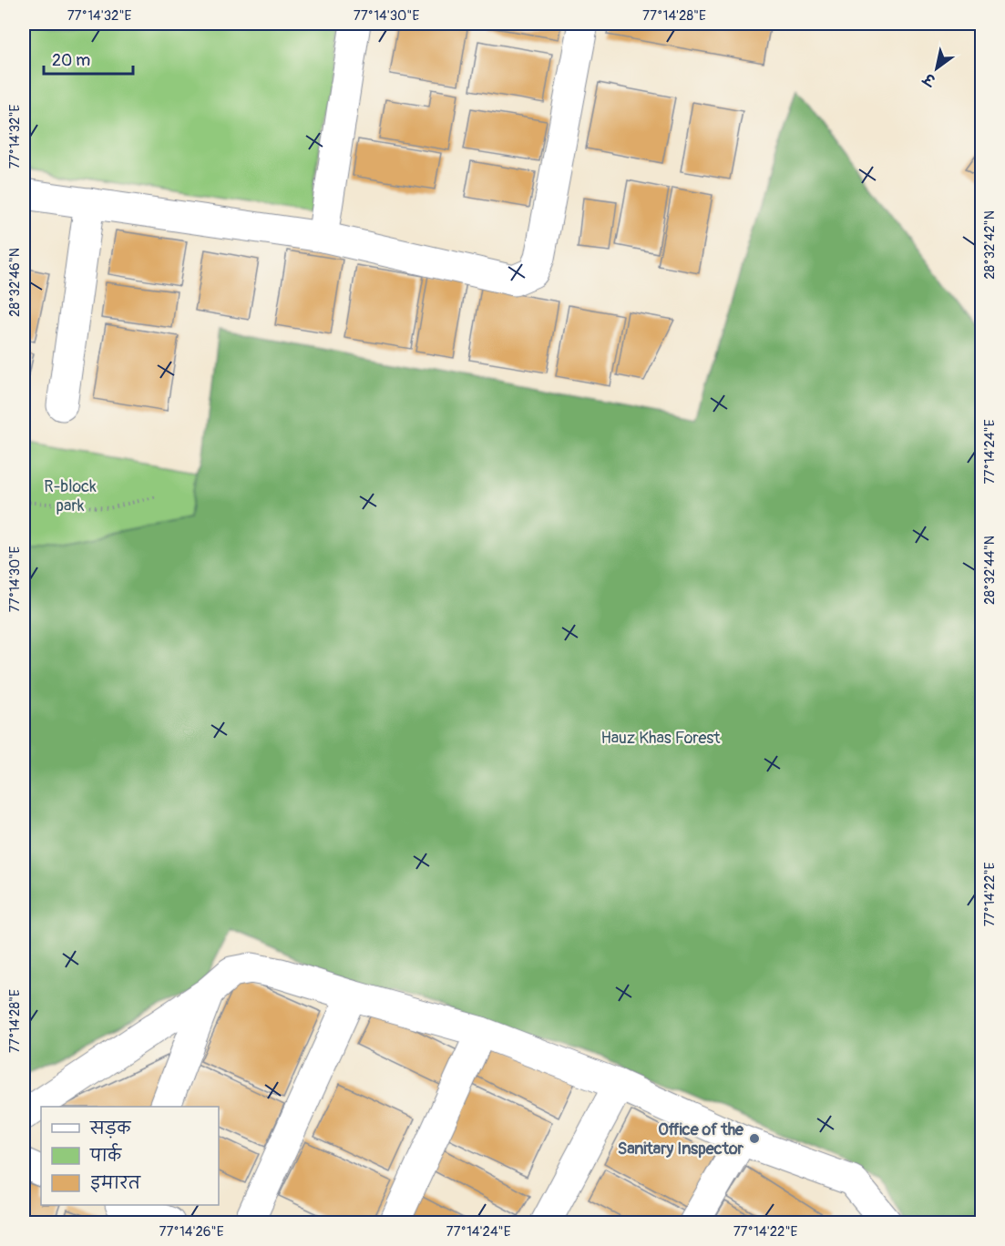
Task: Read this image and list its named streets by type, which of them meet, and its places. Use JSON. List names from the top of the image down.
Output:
{
  "parks": ["R-block park", "Hauz Khas Forest"],
  "places": ["Office of the Sanitary Inspector"],
  "legend": ["सड़क", "पार्क", "इमारत"],
  "scale_bar": "20 m",
  "north": "bottom left",
  "coordinates": [
    "77°14'32\"E",
    "77°14'30\"E",
    "77°14'28\"E",
    "28°32'42\"N",
    "28°32'46\"N",
    "77°14'24\"E",
    "28°32'44\"N",
    "77°14'22\"E",
    "77°14'26\"E"
  ]
}
